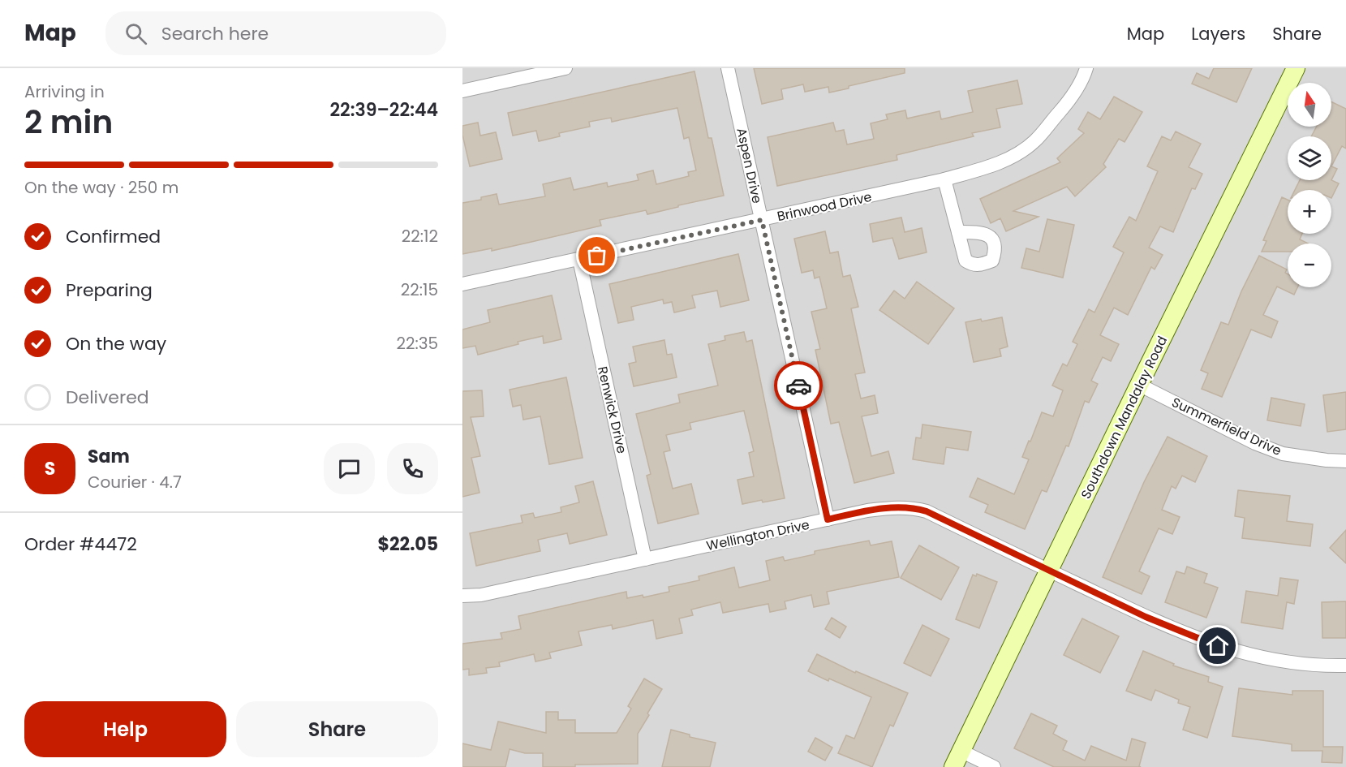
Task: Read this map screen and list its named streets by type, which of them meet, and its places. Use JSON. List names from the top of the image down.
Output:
{
  "streets": {
    "street": [
      "Aspen Drive",
      "Brinwood Drive",
      "Renwick Drive",
      "Southdown Mandalay Road",
      "Summerfield Drive",
      "Wellington Drive"
    ]
  },
  "crossings": [
    ["Aspen Drive", "Brinwood Drive"],
    ["Aspen Drive", "Wellington Drive"],
    ["Brinwood Drive", "Renwick Drive"],
    ["Renwick Drive", "Wellington Drive"],
    ["Southdown Mandalay Road", "Summerfield Drive"],
    ["Southdown Mandalay Road", "Wellington Drive"]
  ],
  "north": "top",
  "page": {
    "header": "Map",
    "search": "Search here",
    "nav": ["Map", "Layers", "Share"],
    "heading": ["2 min", "Arriving in", "22:39–22:44"],
    "panel": [
      "Sam",
      "Courier · 4.7",
      "Order #4472",
      "$22.05"
    ],
    "map_buttons": ["+", "−"],
    "bar": "On the way · 250 m",
    "list": [
      ["Confirmed", "22:12"],
      ["Preparing", "22:15"],
      ["On the way", "22:35"],
      "Delivered"
    ],
    "round": "S",
    "buttons": ["Help", "Share"]
  }
}
